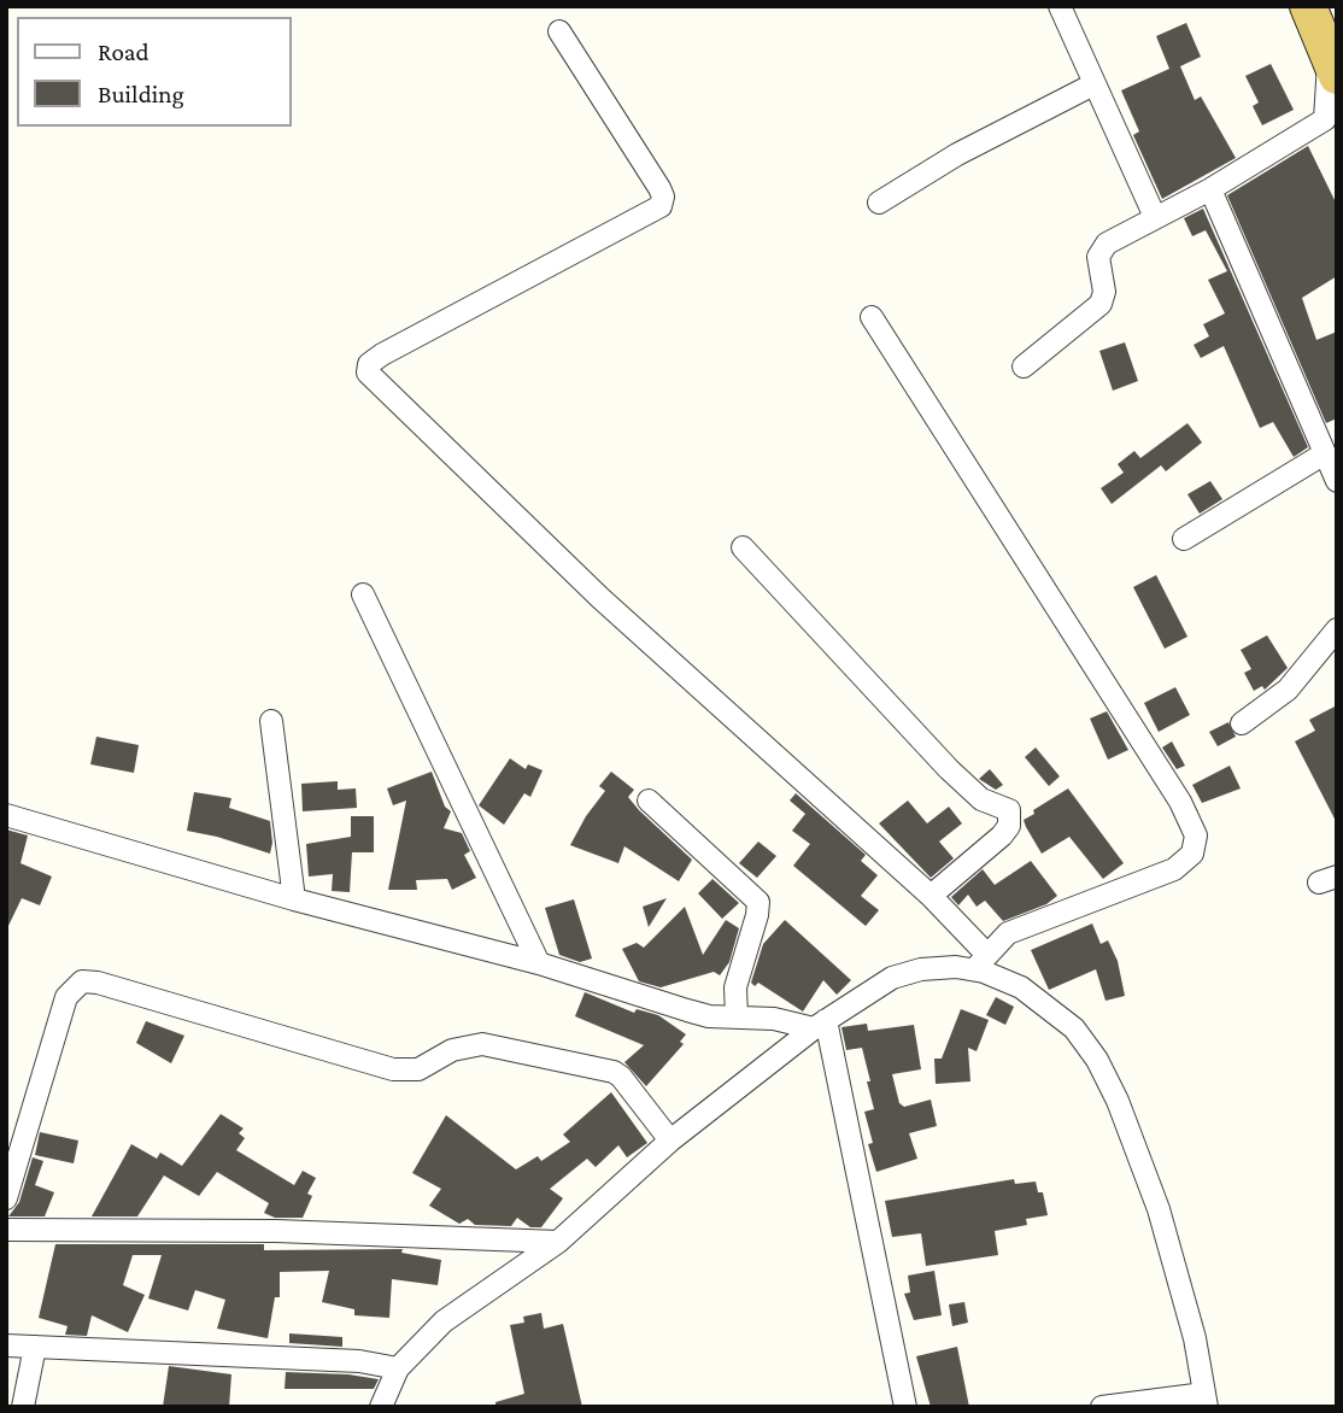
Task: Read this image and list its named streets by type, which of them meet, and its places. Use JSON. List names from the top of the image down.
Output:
{
  "legend": ["Road", "Building"]
}
